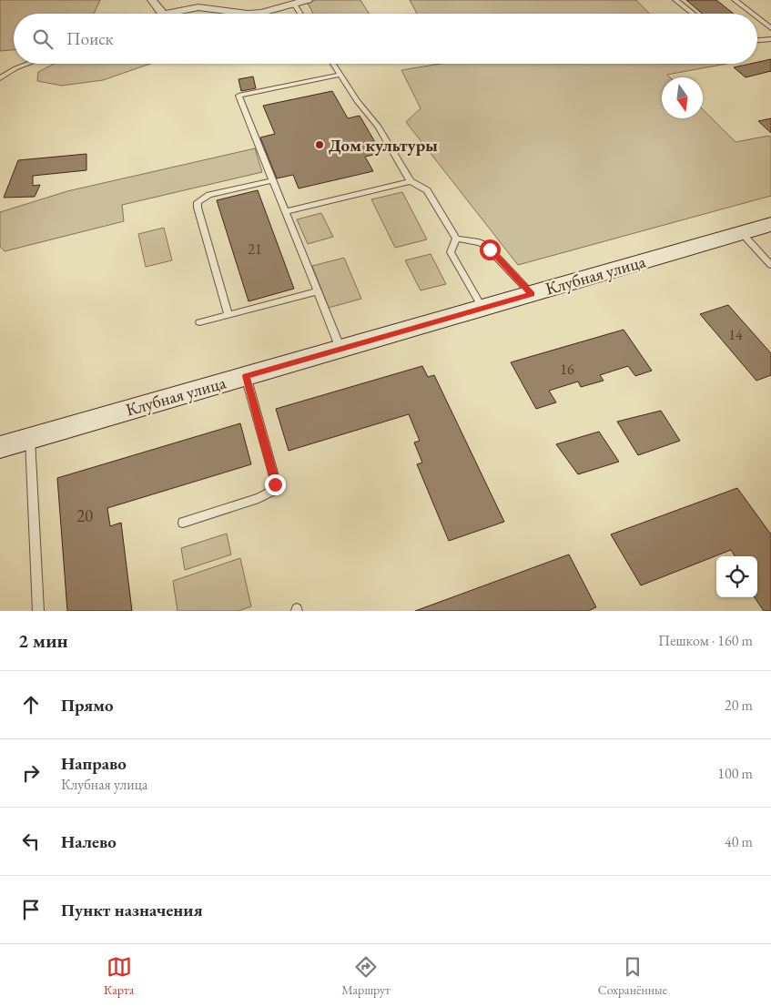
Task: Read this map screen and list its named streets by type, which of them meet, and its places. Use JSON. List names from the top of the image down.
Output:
{
  "streets": {
    "street": ["Клубная улица"]
  },
  "places": ["Дом культуры"],
  "house_numbers": [
    "21",
    "14",
    "16",
    "20"
  ],
  "north": "bottom",
  "page": {
    "search": "Поиск",
    "heading": ["2 мин", "Пешком · 160 m"],
    "list": [
      ["Прямо", "20 m"],
      ["Направо", "Клубная улица", "100 m"],
      ["Налево", "40 m"],
      "Пункт назначения"
    ],
    "nav": ["Карта", "Маршрут", "Сохранённые"]
  }
}
